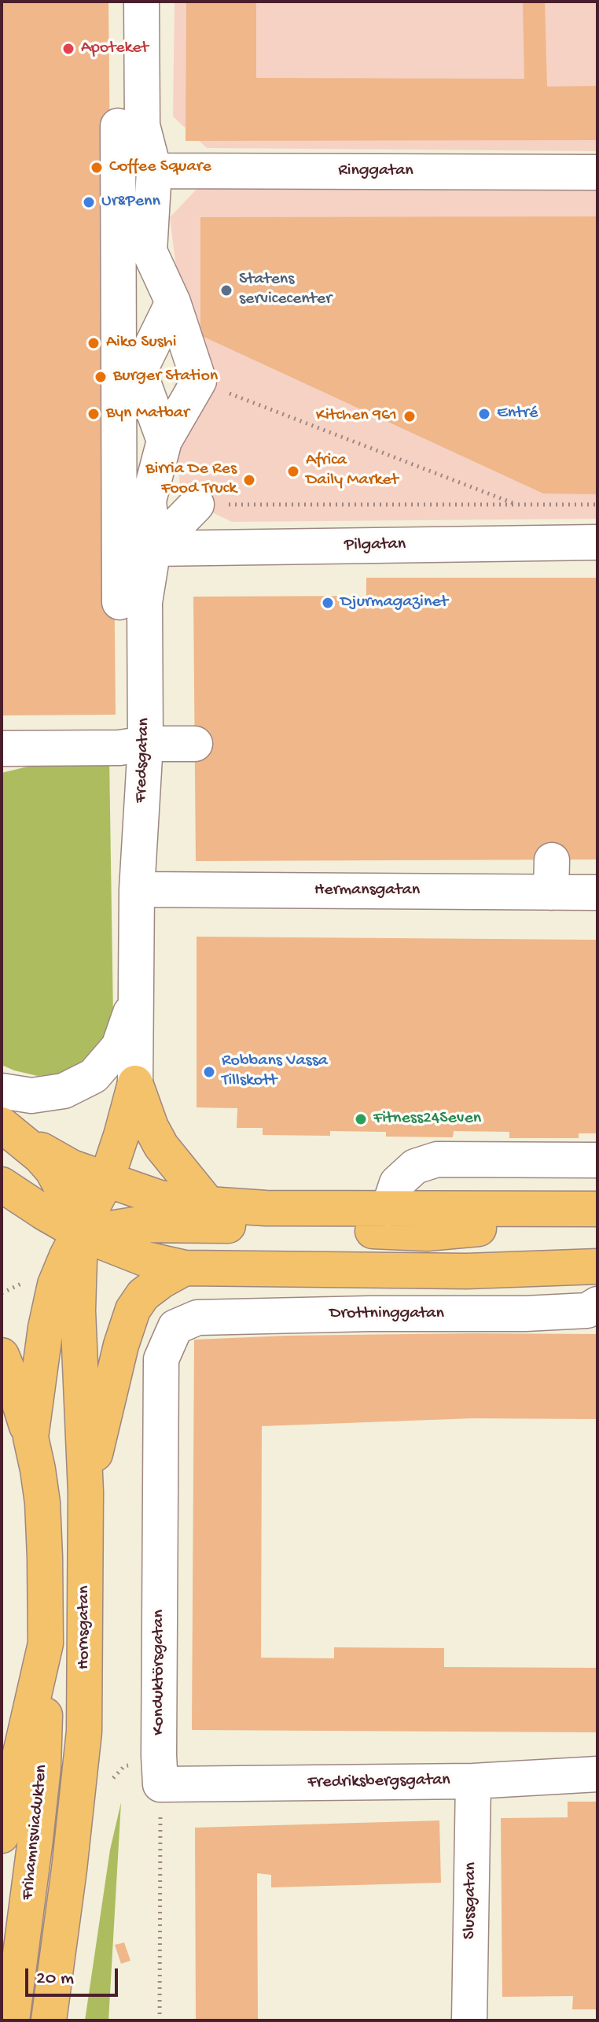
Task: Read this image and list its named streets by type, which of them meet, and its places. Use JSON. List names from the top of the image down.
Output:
{
  "streets": {
    "main road": ["Hornsgatan", "Frihamnsviadukten"],
    "street": [
      "Ringgatan",
      "Pilgatan",
      "Fredsgatan",
      "Hermansgatan",
      "Drottninggatan",
      "Konduktörsgatan",
      "Fredriksbergsgatan",
      "Slussgatan"
    ]
  },
  "crossings": [
    ["Pilgatan", "Fredsgatan"],
    ["Fredsgatan", "Hermansgatan"],
    ["Drottninggatan", "Konduktörsgatan"],
    ["Konduktörsgatan", "Fredriksbergsgatan"],
    ["Fredriksbergsgatan", "Slussgatan"]
  ],
  "places": [
    "Apoteket",
    "Coffee Square",
    "Ur&Penn",
    "Statens servicecenter",
    "Aiko Sushi",
    "Burger Station",
    "Byn Matbar",
    "Entré",
    "Kitchen 961",
    "Africa Daily Market",
    "Birria De Res Food Truck",
    "Djurmagazinet",
    "Robbans Vassa Tillskott",
    "Fitness24Seven"
  ],
  "scale_bar": "20 m"
}
